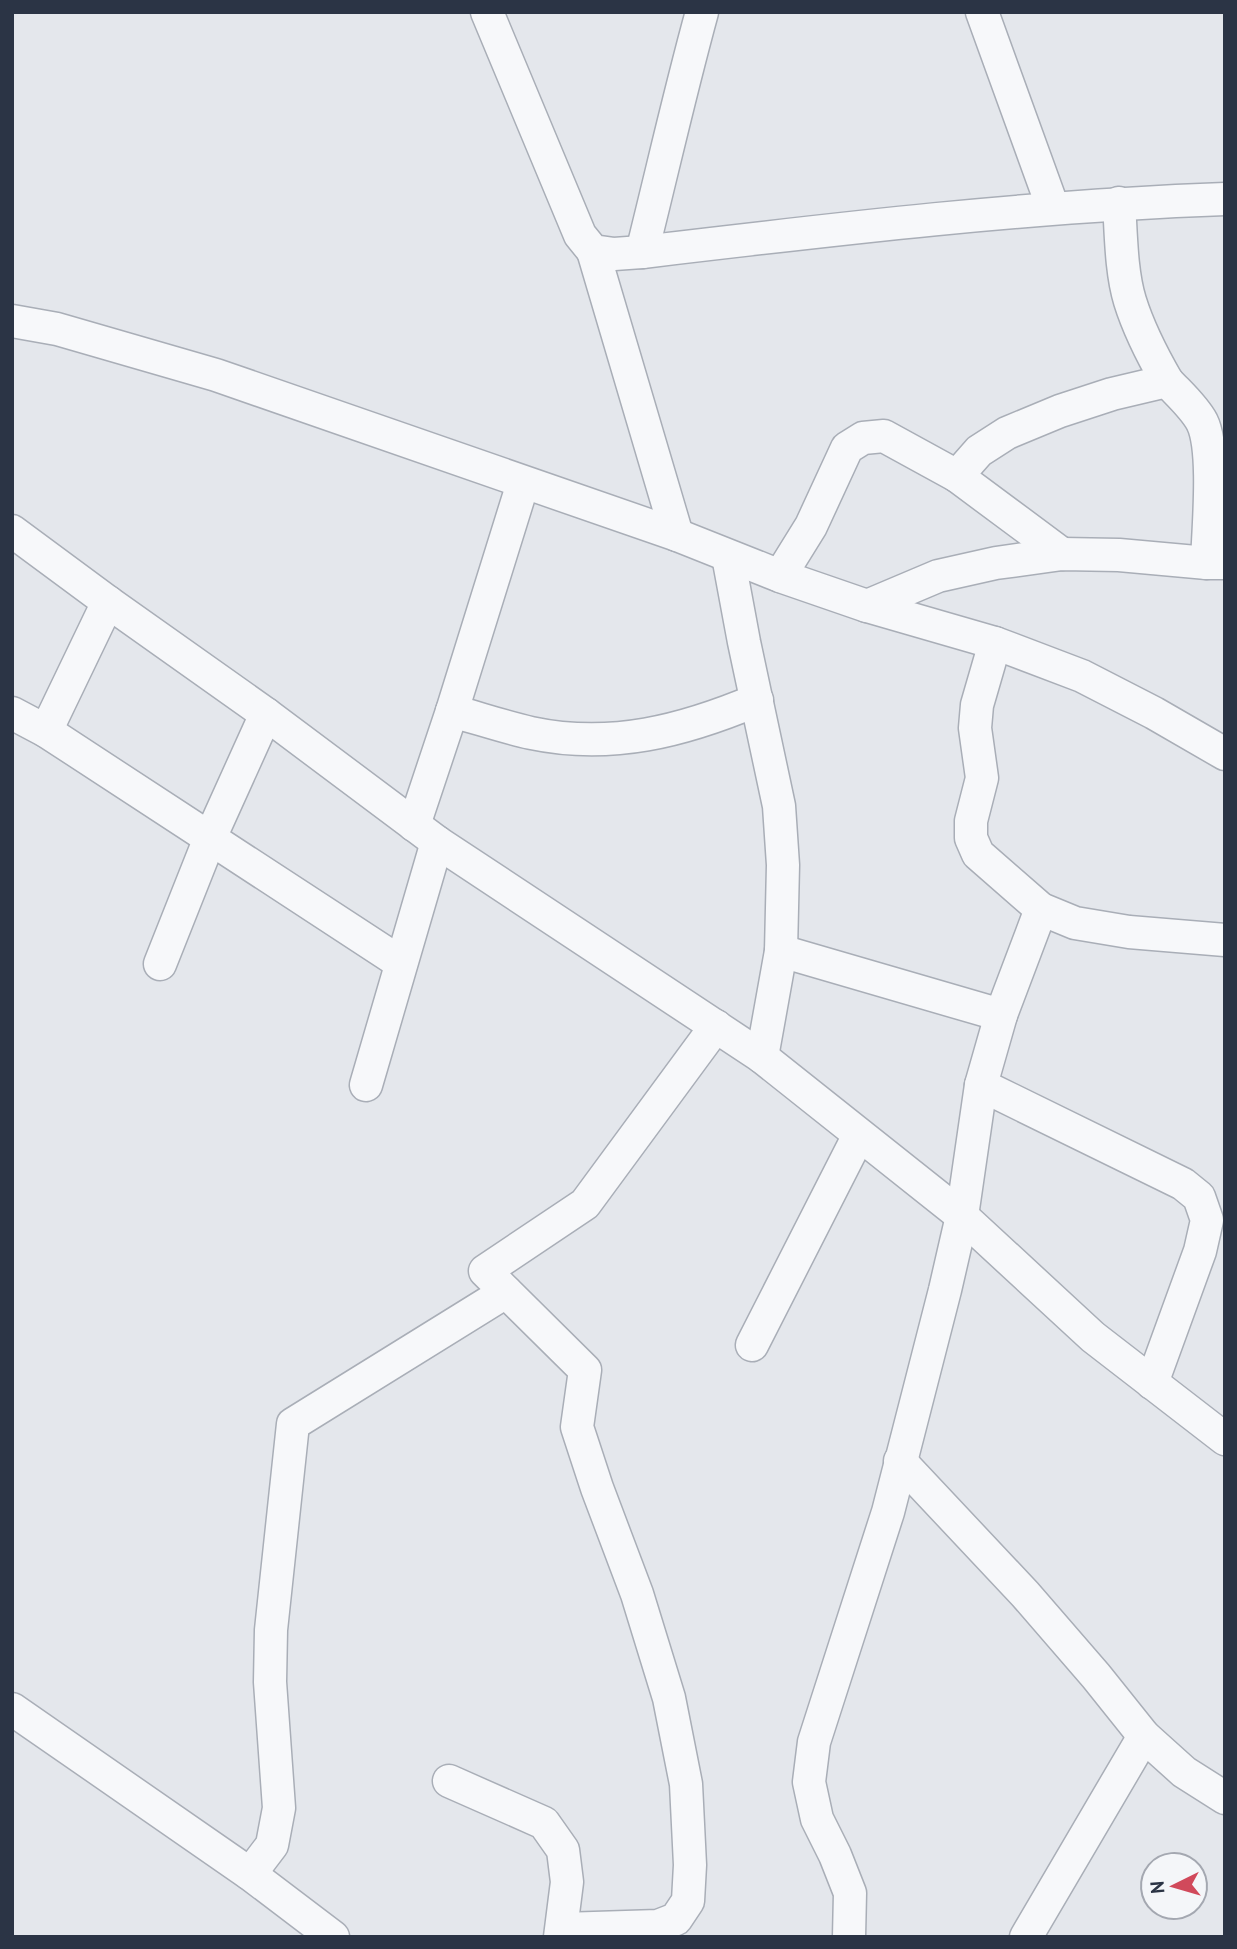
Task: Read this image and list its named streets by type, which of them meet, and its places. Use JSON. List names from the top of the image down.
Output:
{
  "north": "left"
}
